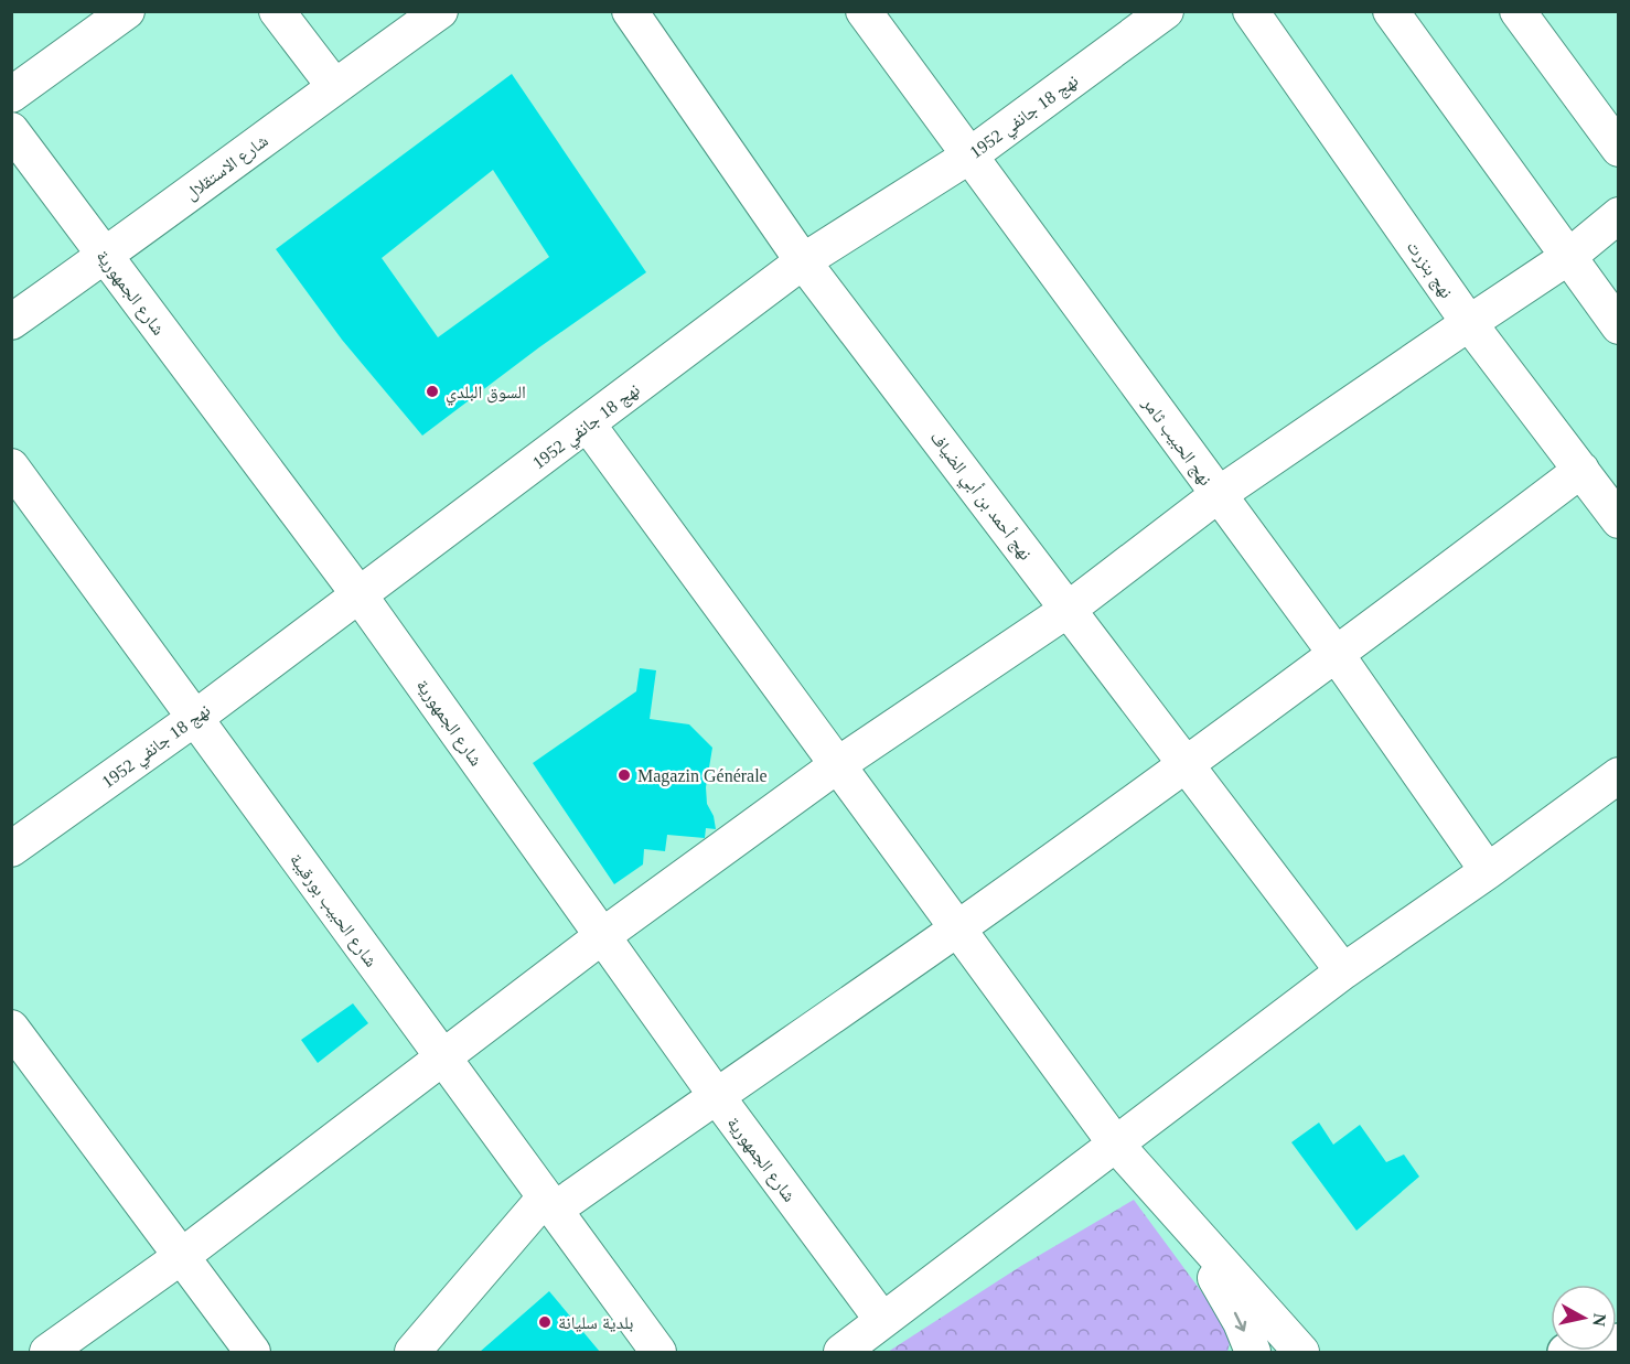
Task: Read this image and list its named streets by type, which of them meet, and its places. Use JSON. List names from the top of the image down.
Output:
{
  "streets": {
    "street": [
      "نهج 18 جانفي 1952",
      "شارع الاستقلال",
      "نهج بنزرت",
      "شارع الجمهورية",
      "نهج الحبيب ثامر",
      "نهج أحمد بن أبي الضياف",
      "شارع الحبيب بورقيبة"
    ]
  },
  "crossings": [
    ["نهج 18 جانفي 1952", "شارع الجمهورية"],
    ["نهج 18 جانفي 1952", "نهج الحبيب ثامر"],
    ["نهج 18 جانفي 1952", "نهج أحمد بن أبي الضياف"],
    ["نهج 18 جانفي 1952", "شارع الحبيب بورقيبة"],
    ["شارع الاستقلال", "شارع الجمهورية"]
  ],
  "places": ["السوق البلدي", "Magazin Générale", "بلدية سليانة"],
  "north": "right"
}
